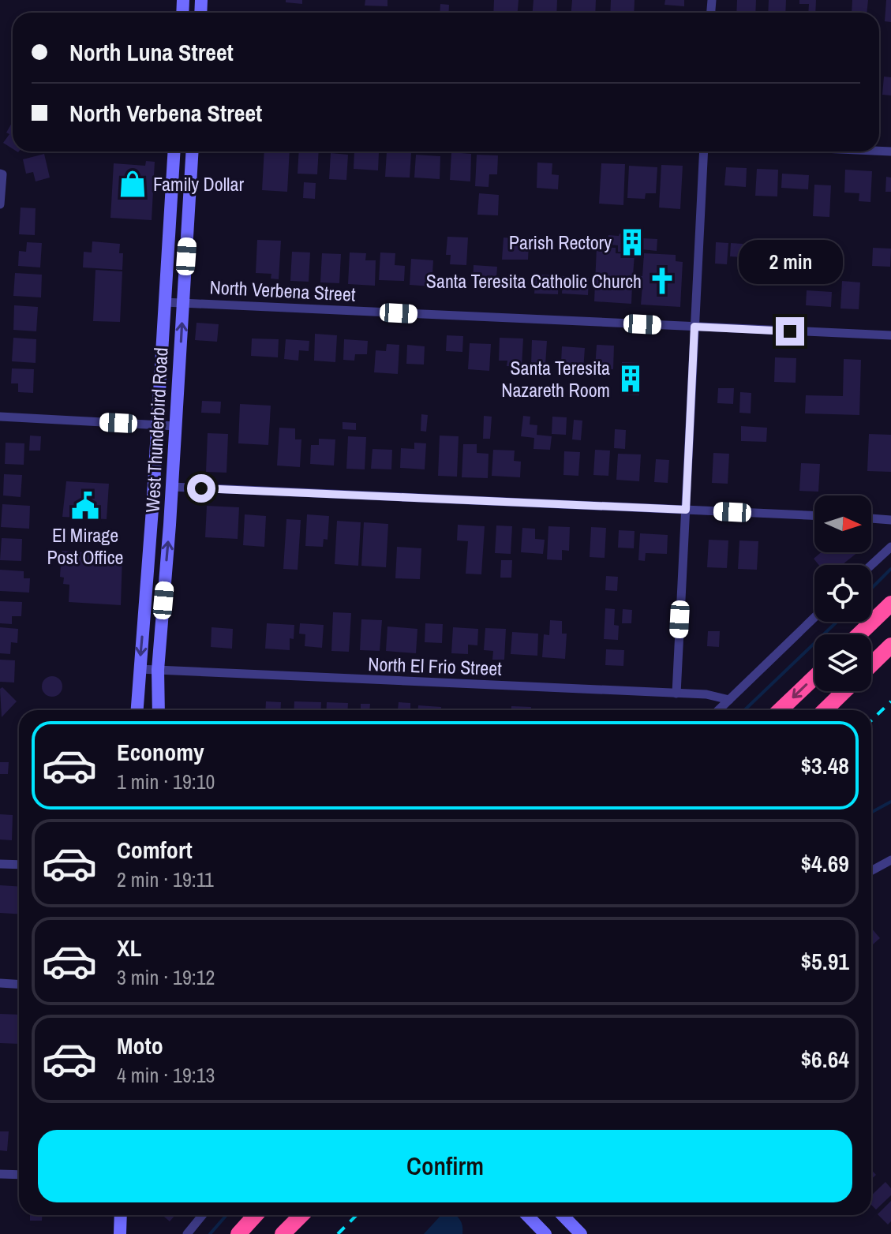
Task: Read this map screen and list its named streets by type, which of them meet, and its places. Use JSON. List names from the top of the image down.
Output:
{
  "streets": {
    "main road": ["West Thunderbird Road"],
    "street": ["North Verbena Street", "North El Frio Street"]
  },
  "crossings": [
    ["North Verbena Street", "West Thunderbird Road"],
    ["West Thunderbird Road", "North El Frio Street"]
  ],
  "places": {
    "shop": ["Family Dollar"],
    "building": ["Parish Rectory", "Santa Teresita Nazareth Room"],
    "church": ["Santa Teresita Catholic Church"],
    "public building": ["El Mirage Post Office"]
  },
  "north": "right",
  "page": {
    "banner": ["North Luna Street", "North Verbena Street"],
    "bubble": "2 min",
    "list": [
      {
        "name": "Economy",
        "note": "1 min · 19:10",
        "value": "$3.48"
      },
      {
        "name": "Comfort",
        "note": "2 min · 19:11",
        "value": "$4.69"
      },
      {
        "name": "XL",
        "note": "3 min · 19:12",
        "value": "$5.91"
      },
      {
        "name": "Moto",
        "note": "4 min · 19:13",
        "value": "$6.64"
      }
    ],
    "buttons": "Confirm"
  }
}
